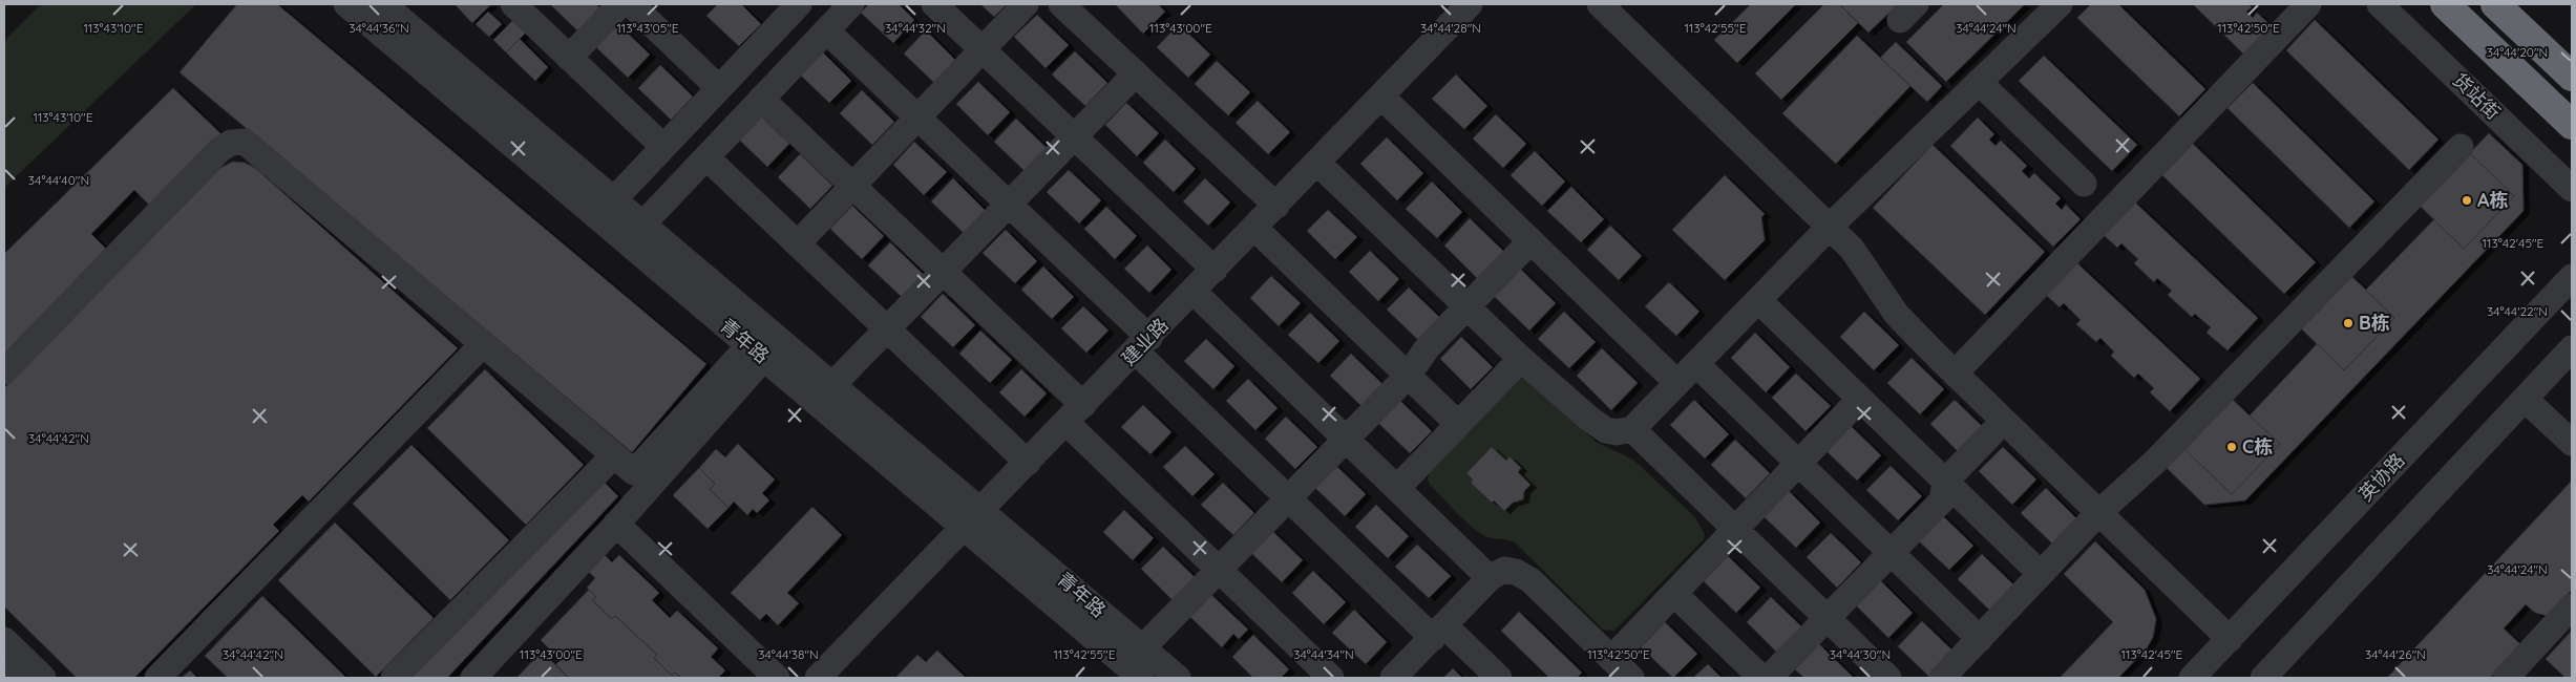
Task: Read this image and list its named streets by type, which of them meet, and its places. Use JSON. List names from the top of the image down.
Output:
{
  "streets": {
    "street": [
      "货站街",
      "青年路",
      "建业路",
      "英协路"
    ]
  },
  "crossings": [
    ["青年路", "建业路"]
  ],
  "places": ["A栋", "B栋", "C栋"],
  "coordinates": [
    "34°44'36\"N",
    "34°44'32\"N",
    "34°44'28\"N",
    "34°44'24\"N",
    "113°43'10\"E",
    "113°43'05\"E",
    "113°43'00\"E",
    "113°42'55\"E",
    "113°42'50\"E",
    "34°44'20\"N",
    "34°44'40\"N",
    "113°42'45\"E",
    "34°44'22\"N",
    "34°44'42\"N",
    "34°44'38\"N",
    "34°44'34\"N",
    "34°44'30\"N",
    "34°44'26\"N"
  ]
}
